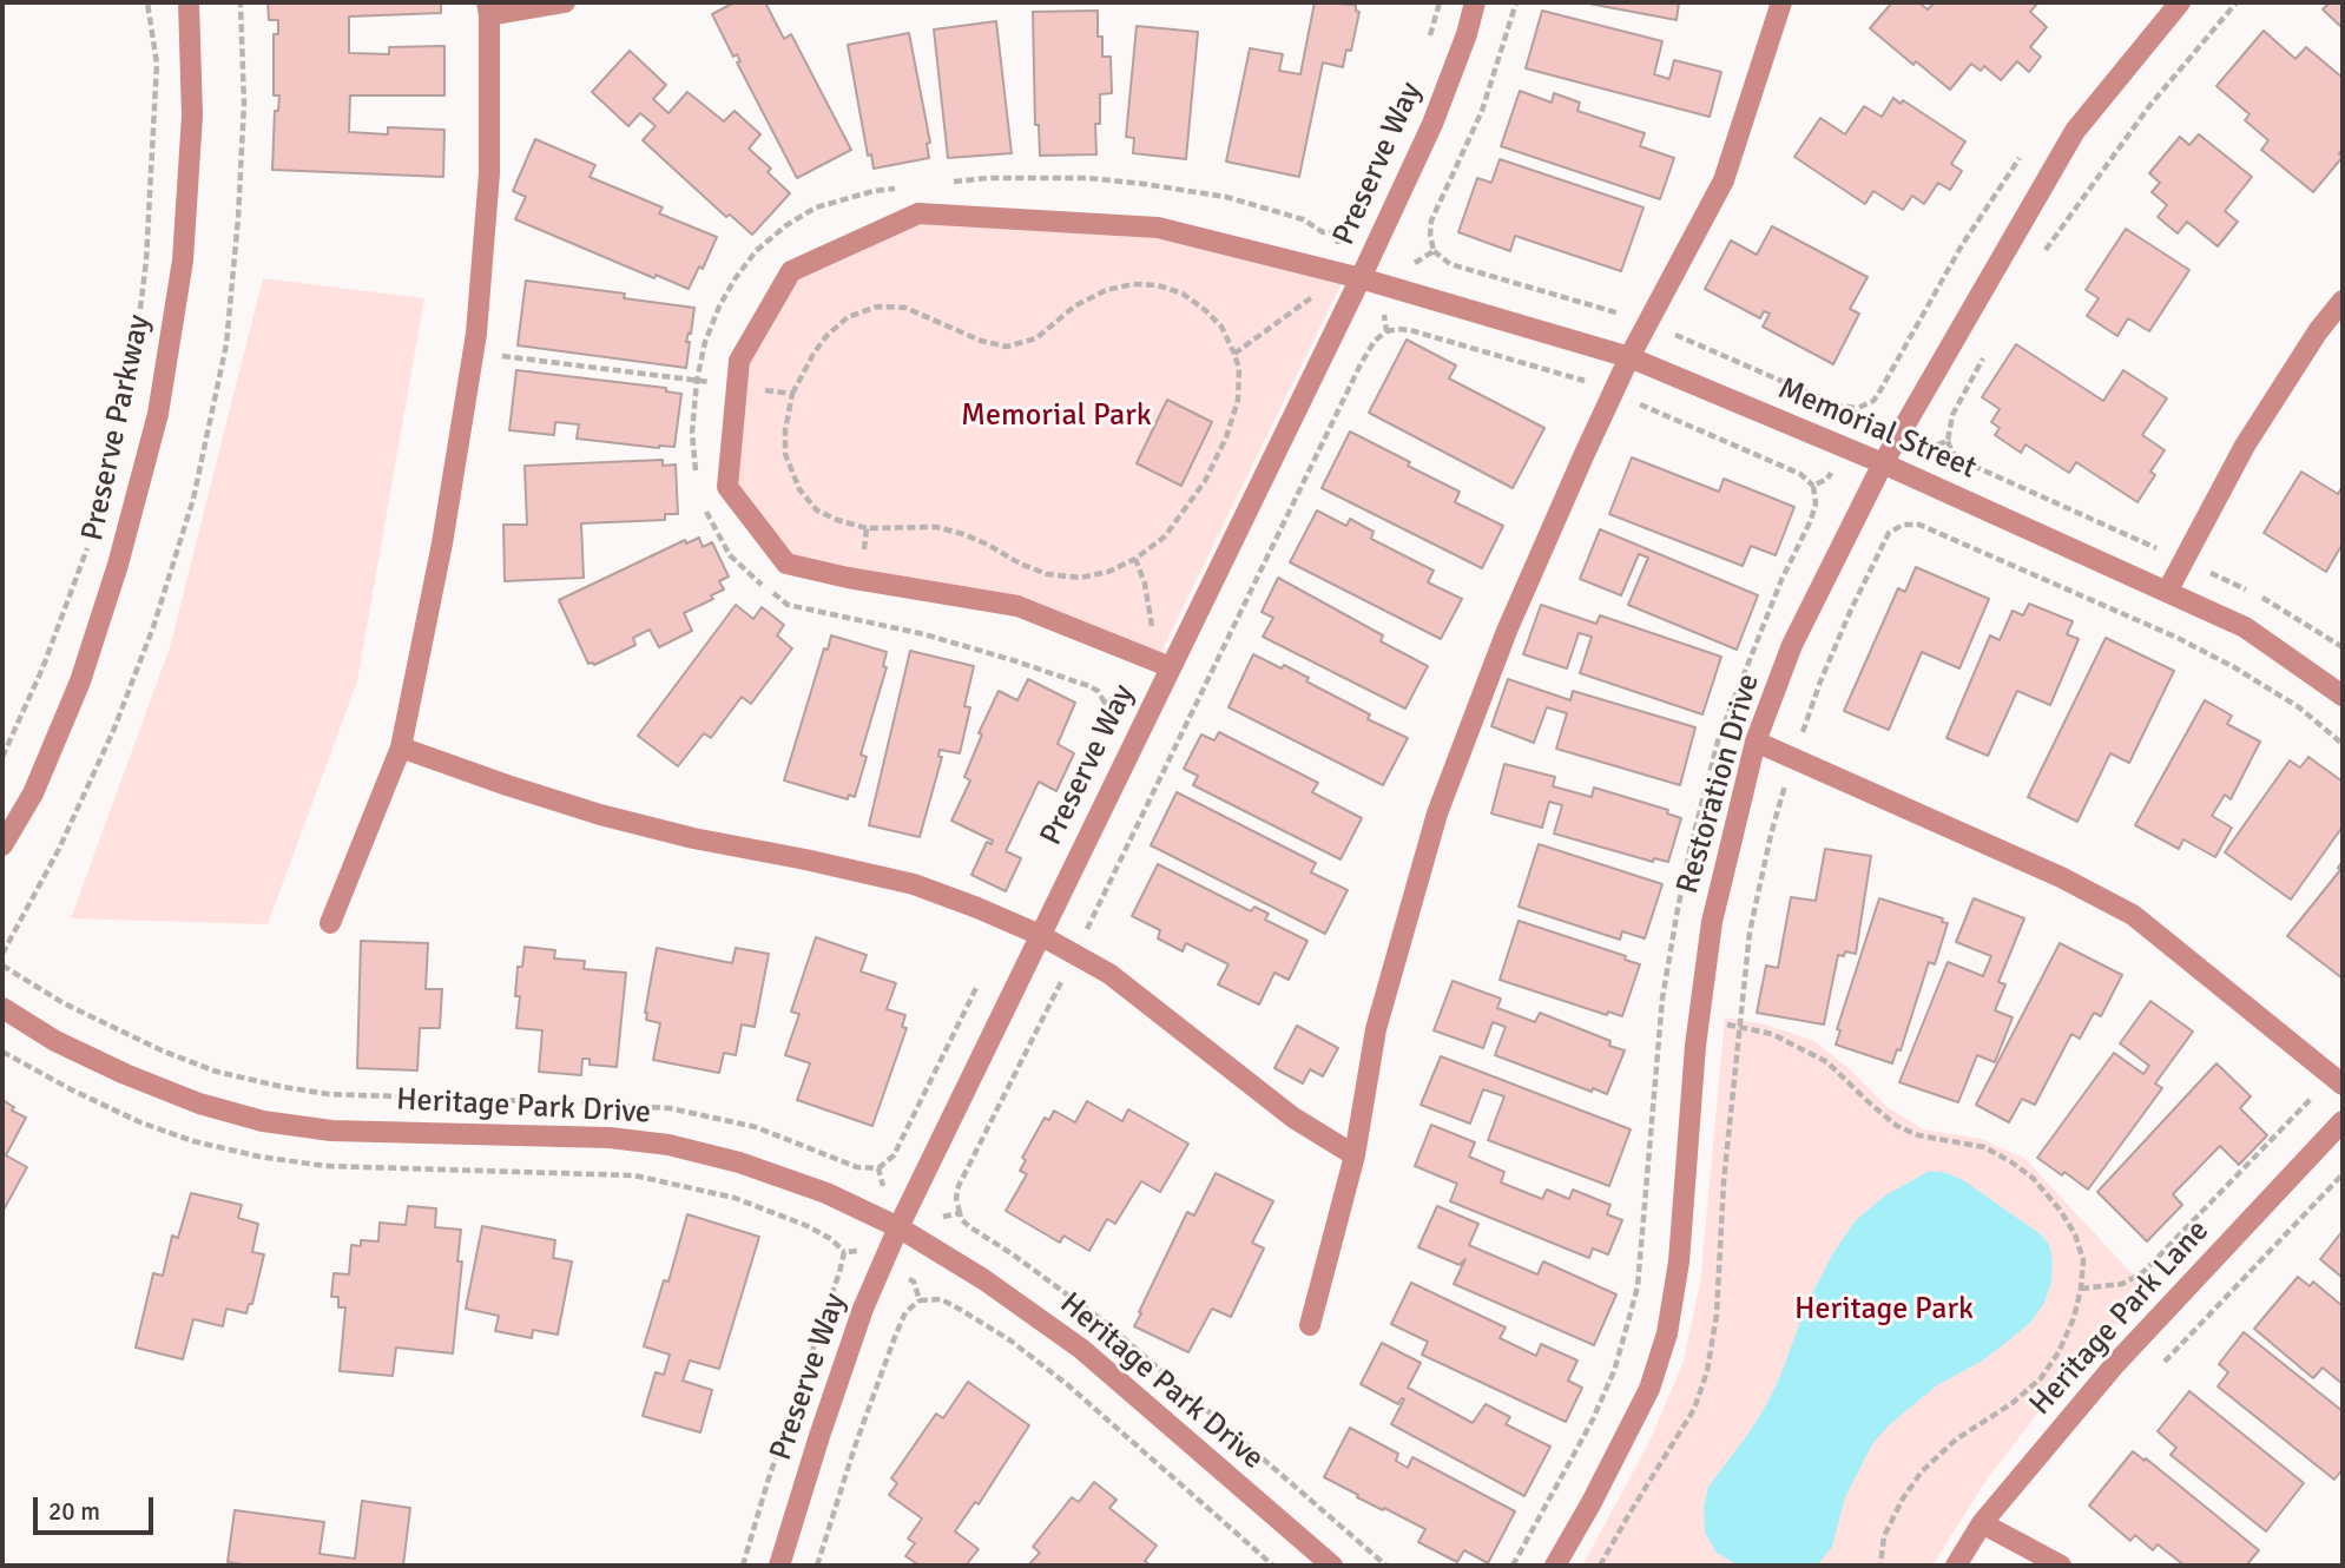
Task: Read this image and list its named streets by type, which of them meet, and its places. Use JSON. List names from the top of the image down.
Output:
{
  "streets": {
    "street": [
      "Preserve Way",
      "Preserve Parkway",
      "Memorial Street",
      "Restoration Drive",
      "Heritage Park Drive",
      "Heritage Park Lane"
    ]
  },
  "crossings": [
    ["Preserve Way", "Memorial Street"],
    ["Preserve Way", "Heritage Park Drive"],
    ["Memorial Street", "Restoration Drive"]
  ],
  "parks": ["Memorial Park", "Heritage Park"],
  "scale_bar": "20 m"
}
